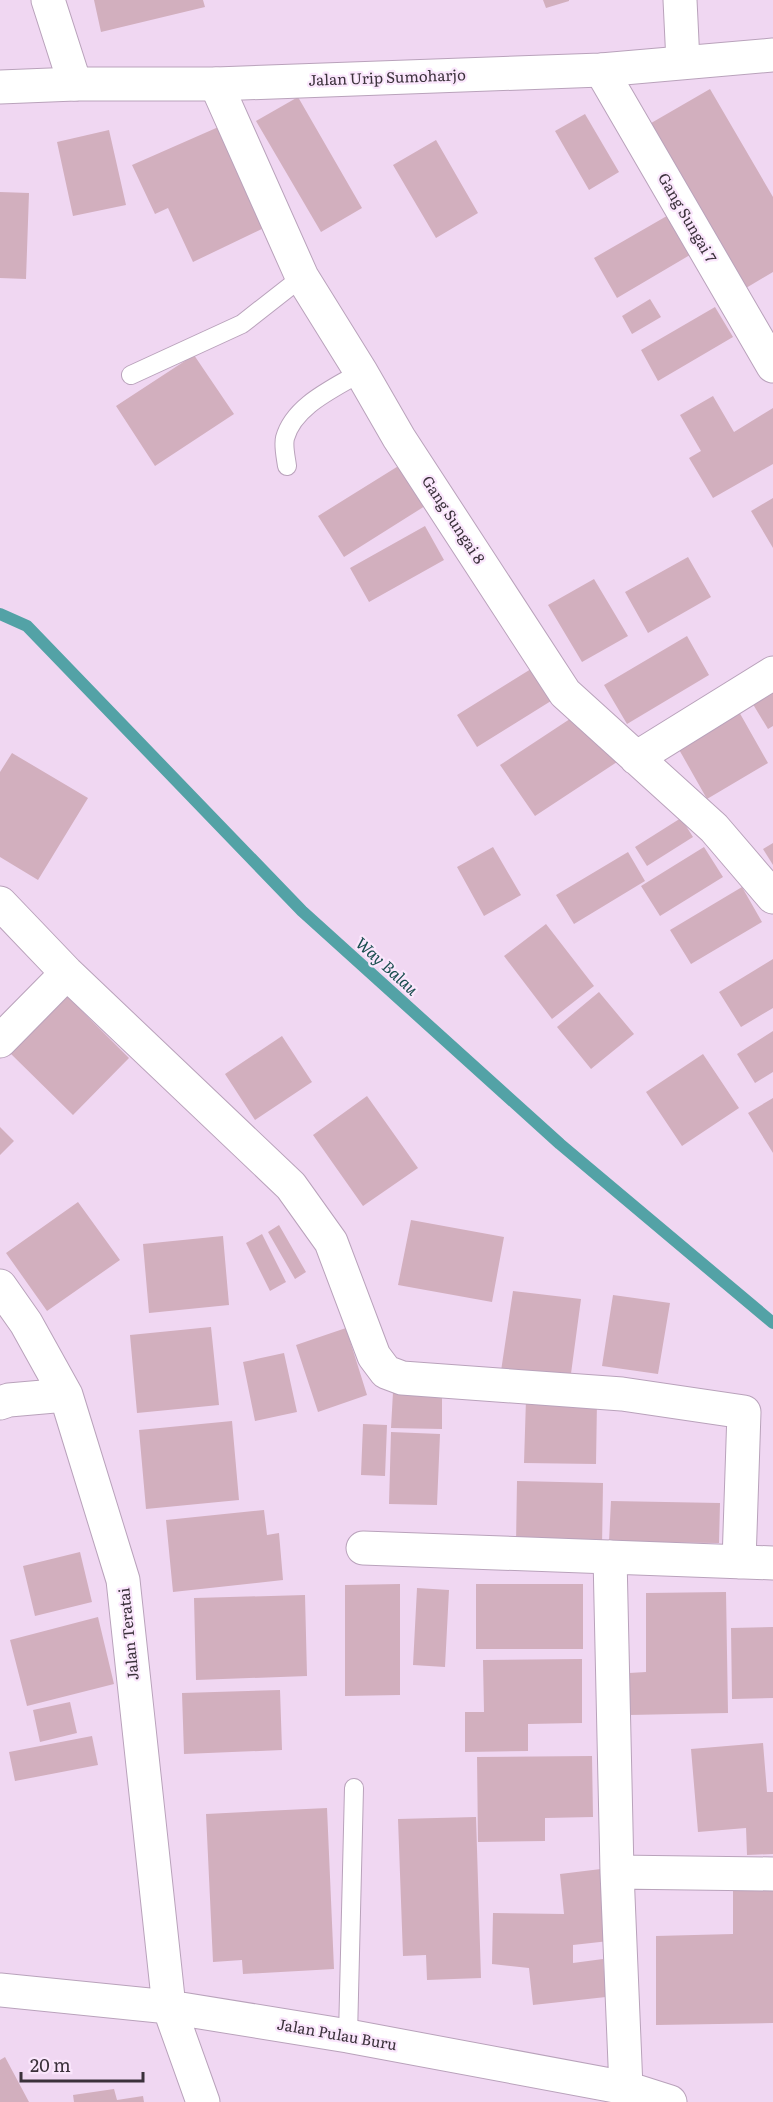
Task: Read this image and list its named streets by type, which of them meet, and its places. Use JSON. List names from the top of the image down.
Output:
{
  "streets": {
    "street": [
      "Jalan Urip Sumoharjo",
      "Gang Sungai 7",
      "Gang Sungai 8",
      "Jalan Teratai",
      "Jalan Pulau Buru"
    ]
  },
  "crossings": [
    ["Jalan Urip Sumoharjo", "Gang Sungai 7"],
    ["Jalan Urip Sumoharjo", "Gang Sungai 8"],
    ["Jalan Teratai", "Jalan Pulau Buru"]
  ],
  "water": ["Way Balau"],
  "scale_bar": "20 m"
}
